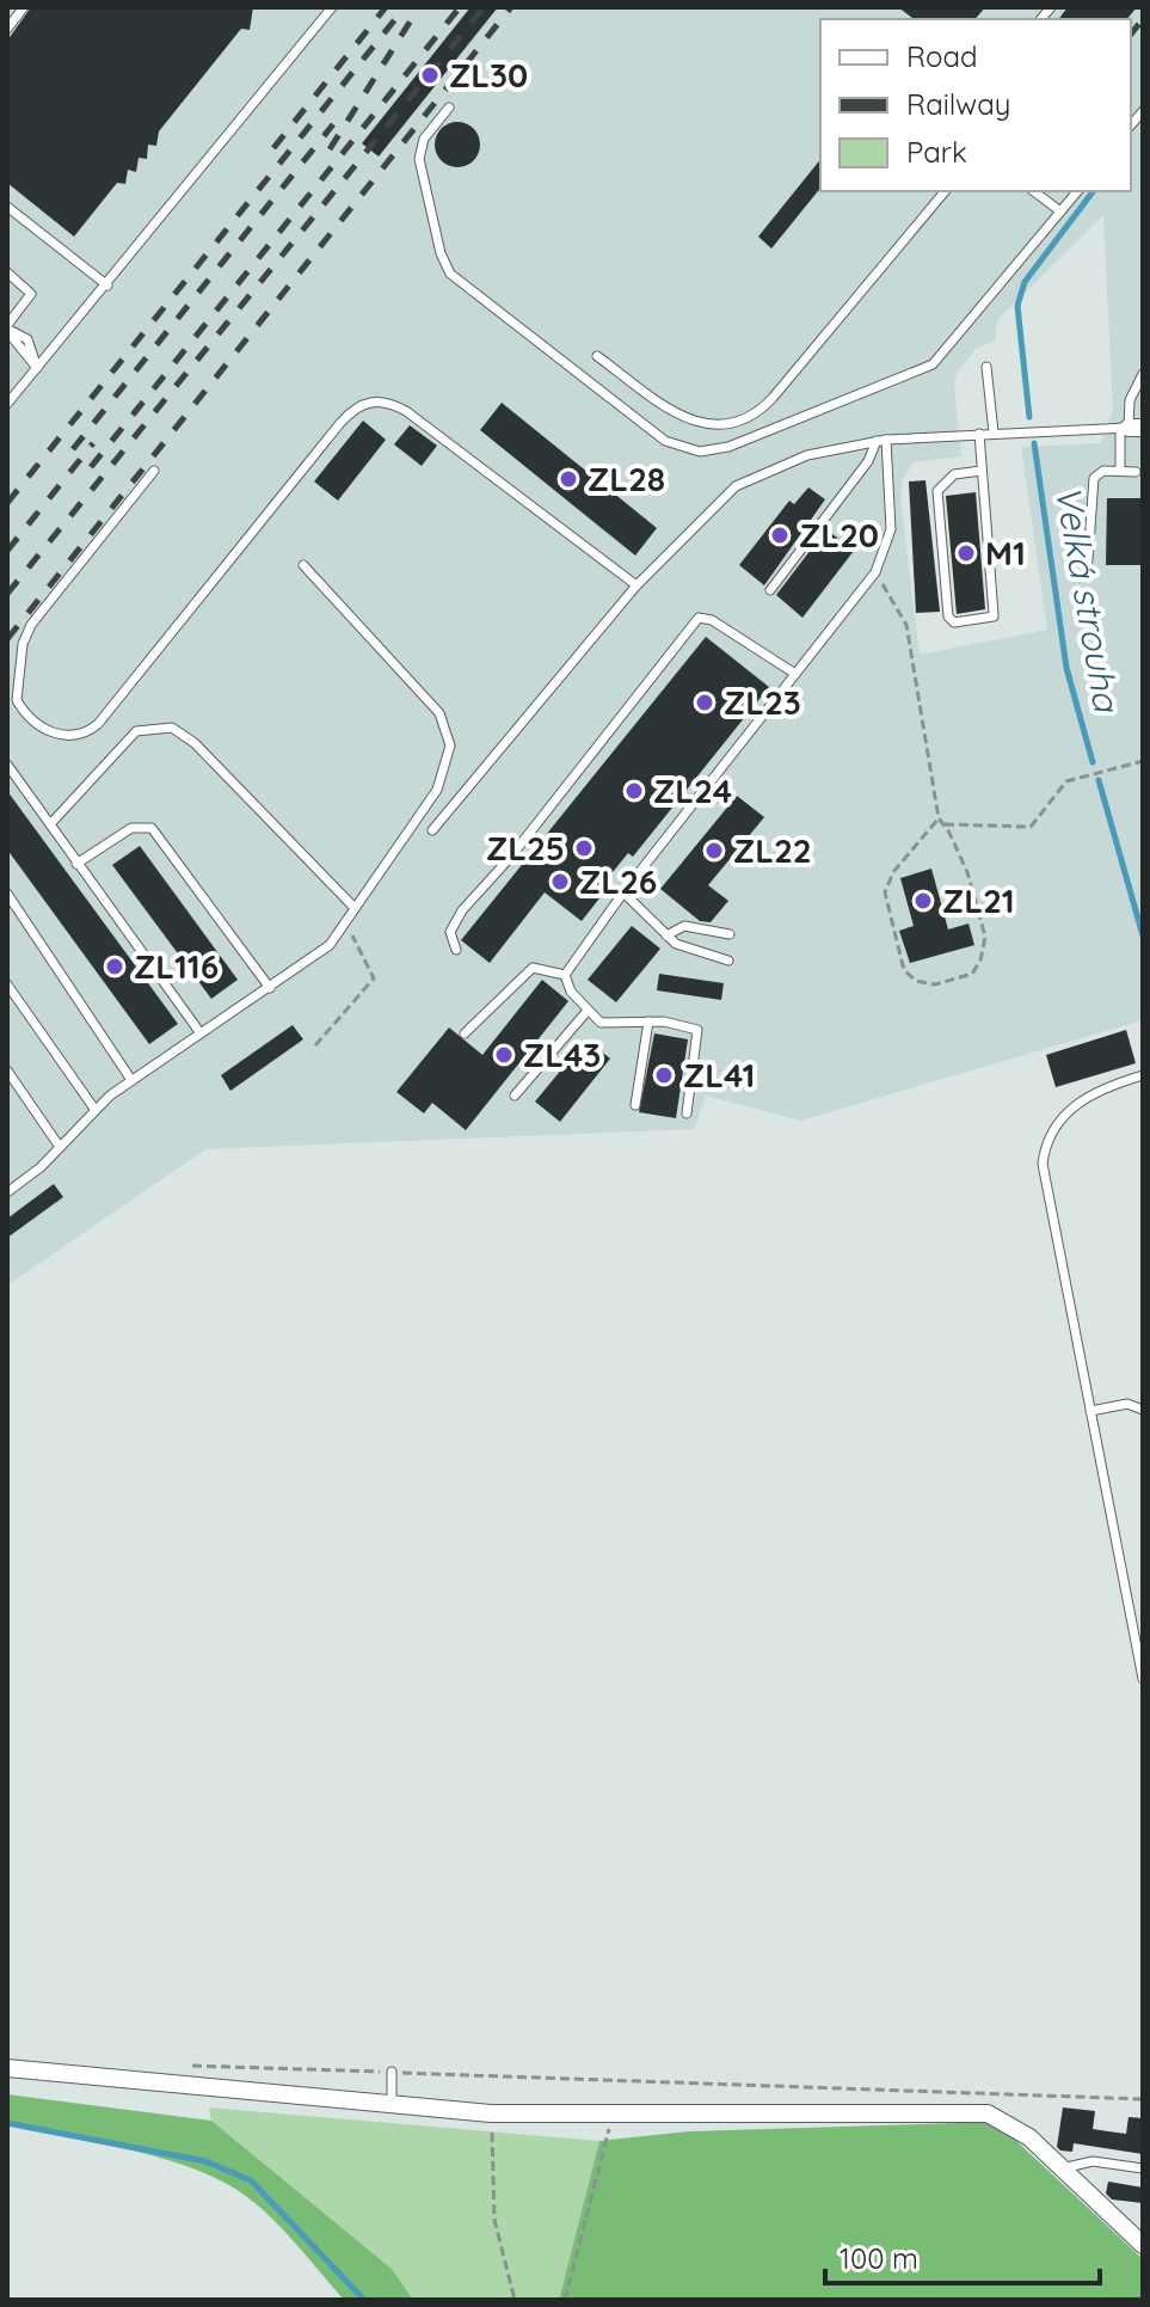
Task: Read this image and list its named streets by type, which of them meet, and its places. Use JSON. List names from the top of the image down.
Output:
{
  "water": ["Velká strouha"],
  "places": [
    "ZL30",
    "ZL28",
    "ZL20",
    "M1",
    "ZL23",
    "ZL24",
    "ZL25",
    "ZL22",
    "ZL26",
    "ZL21",
    "ZL116",
    "ZL43",
    "ZL41"
  ],
  "legend": ["Road", "Railway", "Park"],
  "scale_bar": "100 m"
}
